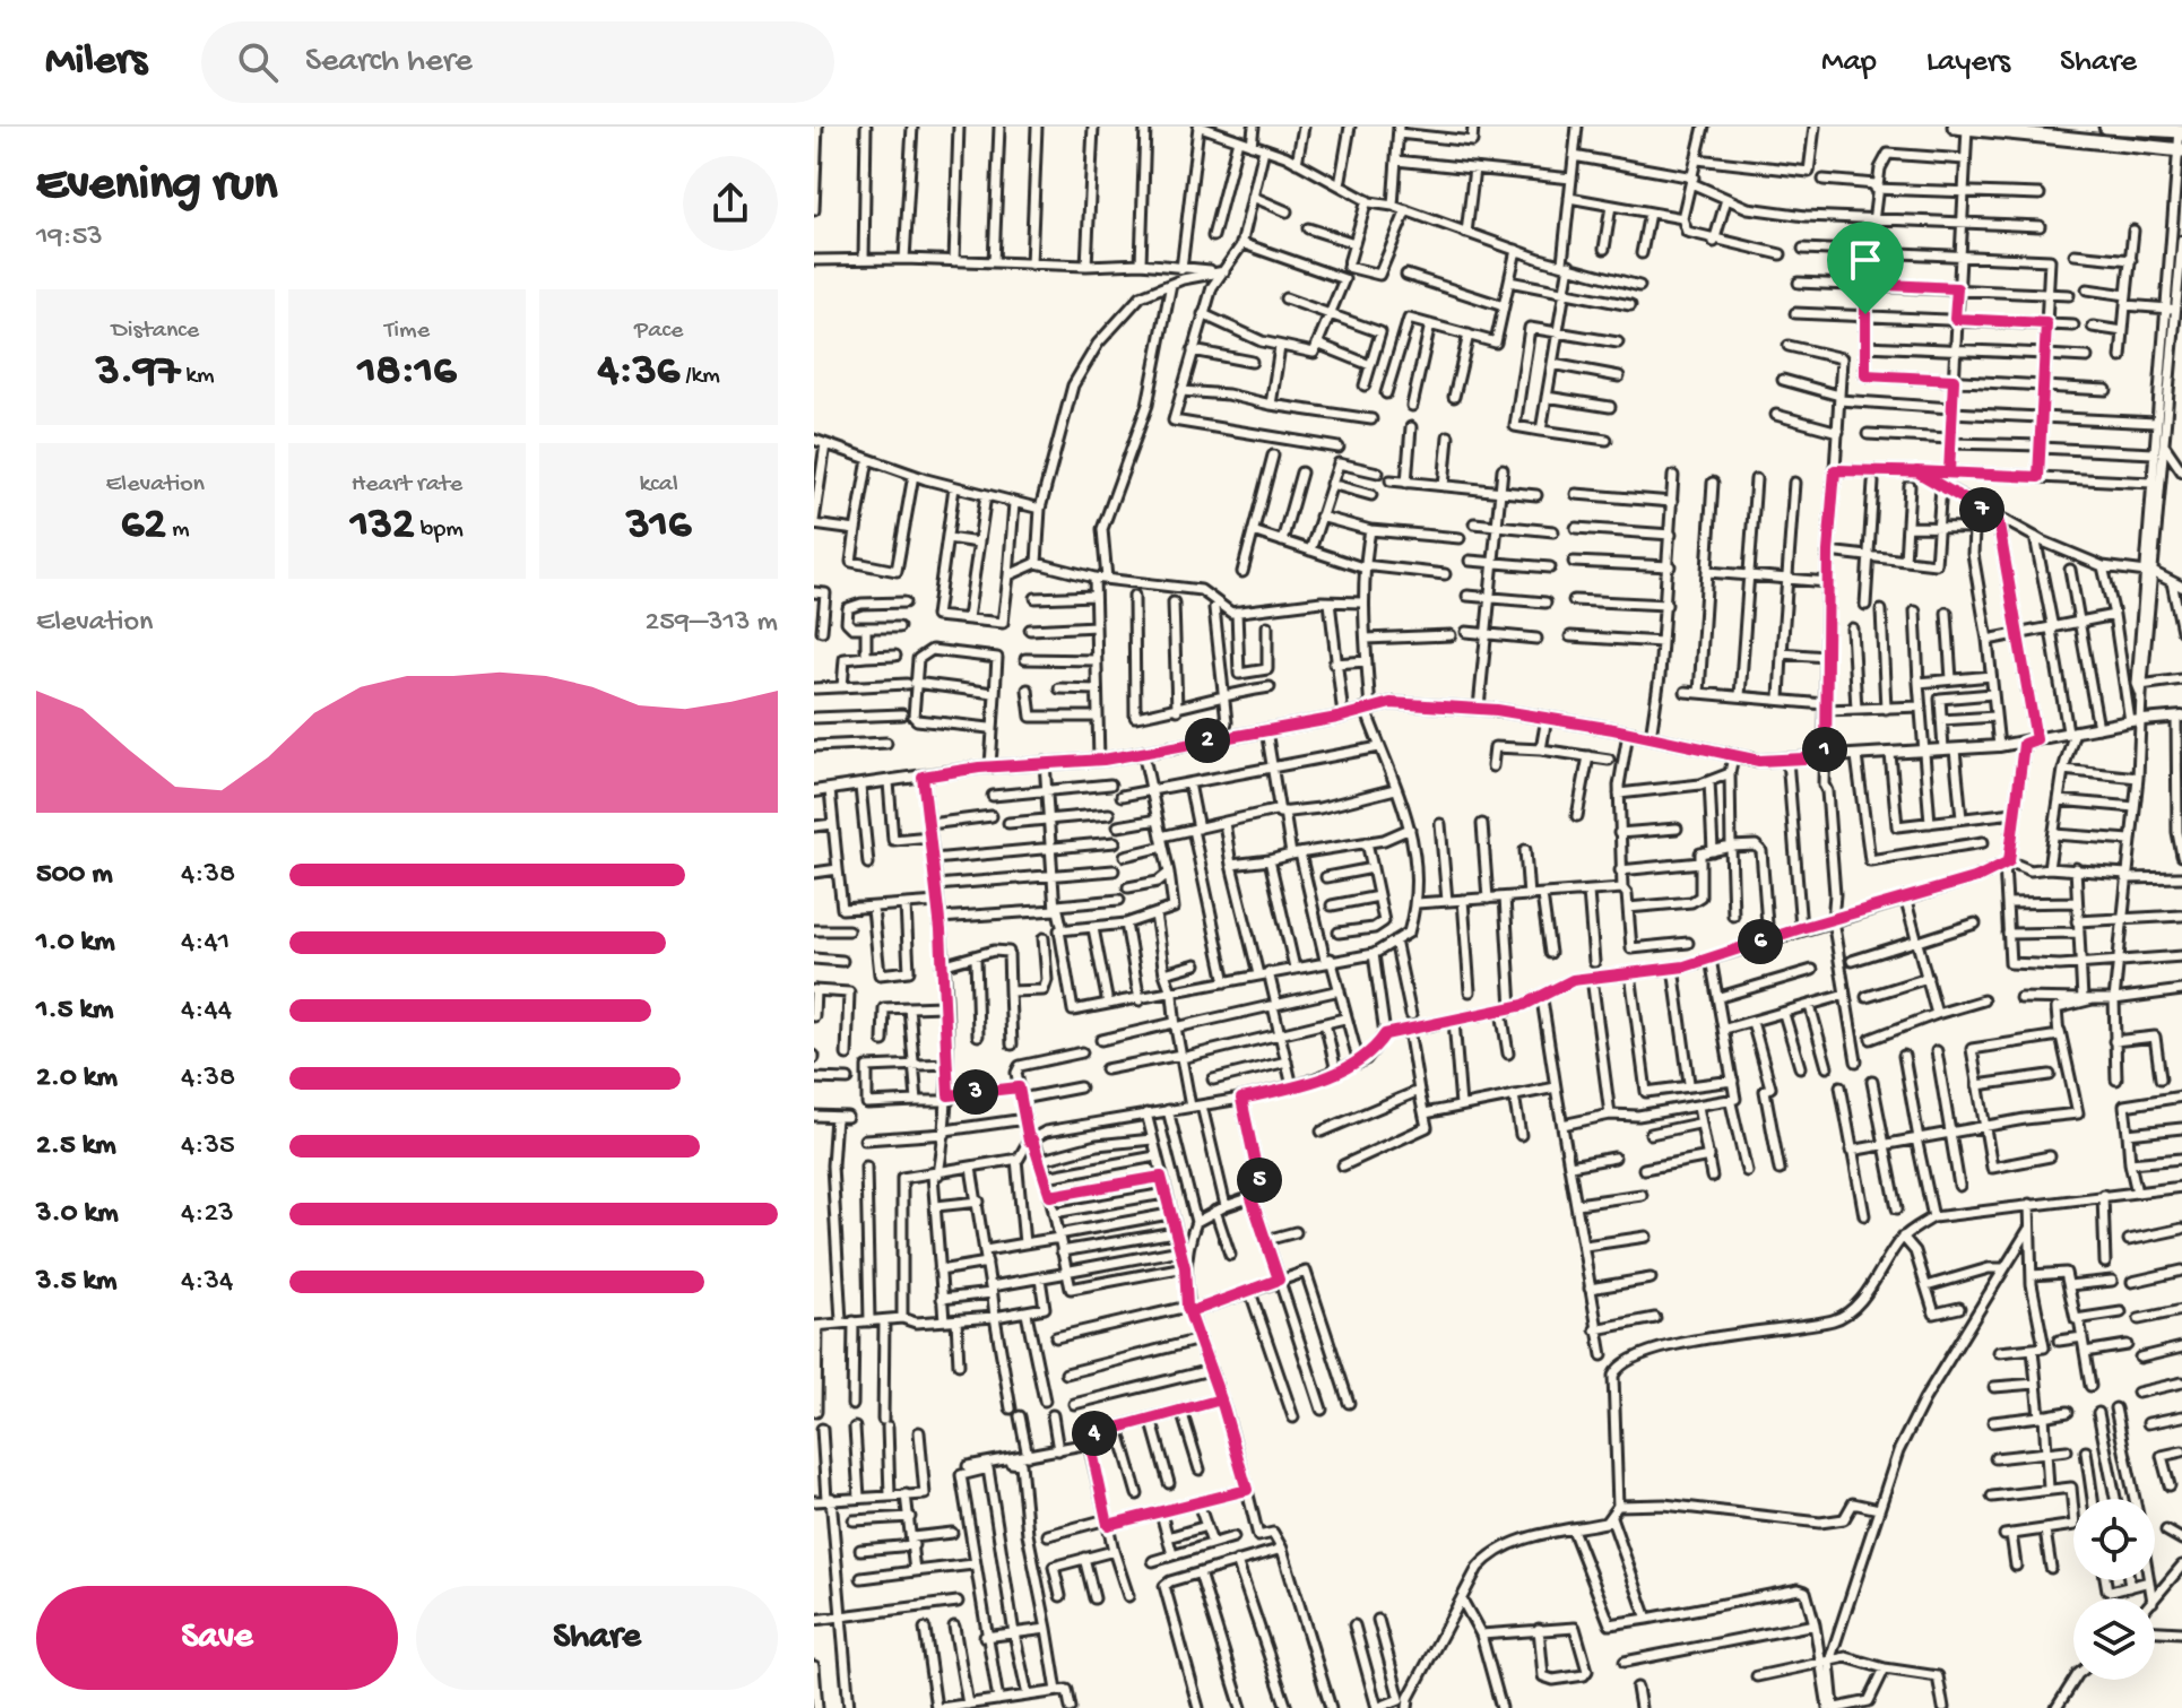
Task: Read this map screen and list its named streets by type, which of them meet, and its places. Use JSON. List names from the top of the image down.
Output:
{
  "page": {
    "header": "Milers",
    "search": "Search here",
    "nav": ["Map", "Layers", "Share"],
    "heading": ["Evening run", "19:53"],
    "stats": [
      ["Distance", "3.97 km"],
      ["Time", "18:16"],
      ["Pace", "4:36 /km"],
      ["Elevation", "62 m"],
      ["Heart rate", "132 bpm"],
      ["kcal", "316"]
    ],
    "pins": [
      "7",
      "2",
      "1",
      "6",
      "3",
      "5",
      "4"
    ],
    "chart": ["Elevation", "259–313 m"],
    "list": [
      {
        "name": "500 m",
        "note": "4:38"
      },
      {
        "name": "1.0 km",
        "note": "4:41"
      },
      {
        "name": "1.5 km",
        "note": "4:44"
      },
      {
        "name": "2.0 km",
        "note": "4:38"
      },
      {
        "name": "2.5 km",
        "note": "4:35"
      },
      {
        "name": "3.0 km",
        "note": "4:23"
      },
      {
        "name": "3.5 km",
        "note": "4:34"
      }
    ],
    "buttons": ["Save", "Share"]
  }
}
